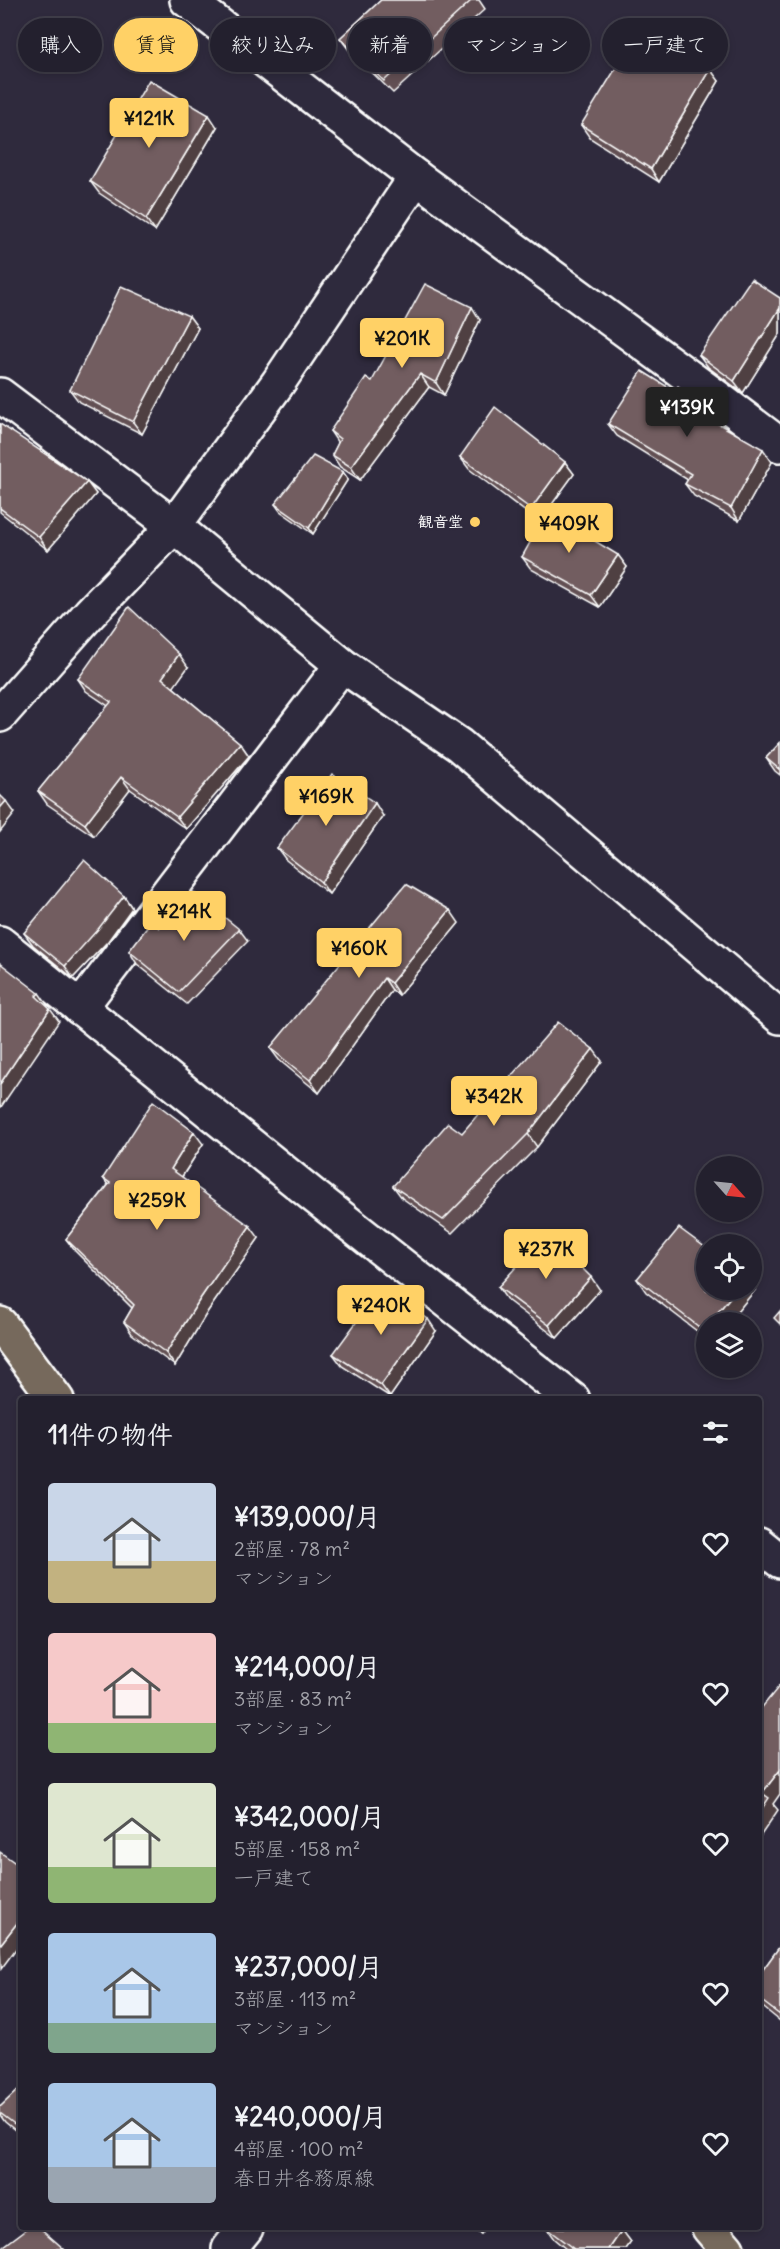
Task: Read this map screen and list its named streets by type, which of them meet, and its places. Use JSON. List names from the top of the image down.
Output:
{
  "places": ["観音堂"],
  "north": "bottom right",
  "page": {
    "chip": [
      "購入",
      "賃貸",
      "絞り込み",
      "新着",
      "マンション",
      "一戸建て"
    ],
    "price": [
      "¥121K",
      "¥201K",
      "¥139K",
      "¥409K",
      "¥169K",
      "¥214K",
      "¥160K",
      "¥342K",
      "¥259K",
      "¥237K",
      "¥240K"
    ],
    "heading": "11件の物件",
    "list": [
      {
        "name": "¥139,000/月",
        "note": "2部屋 · 78 m² · マンション"
      },
      {
        "name": "¥214,000/月",
        "note": "3部屋 · 83 m² · マンション"
      },
      {
        "name": "¥342,000/月",
        "note": "5部屋 · 158 m² · 一戸建て"
      },
      {
        "name": "¥237,000/月",
        "note": "3部屋 · 113 m² · マンション"
      },
      {
        "name": "¥240,000/月",
        "note": "4部屋 · 100 m² · 春日井各務原線"
      }
    ]
  }
}
